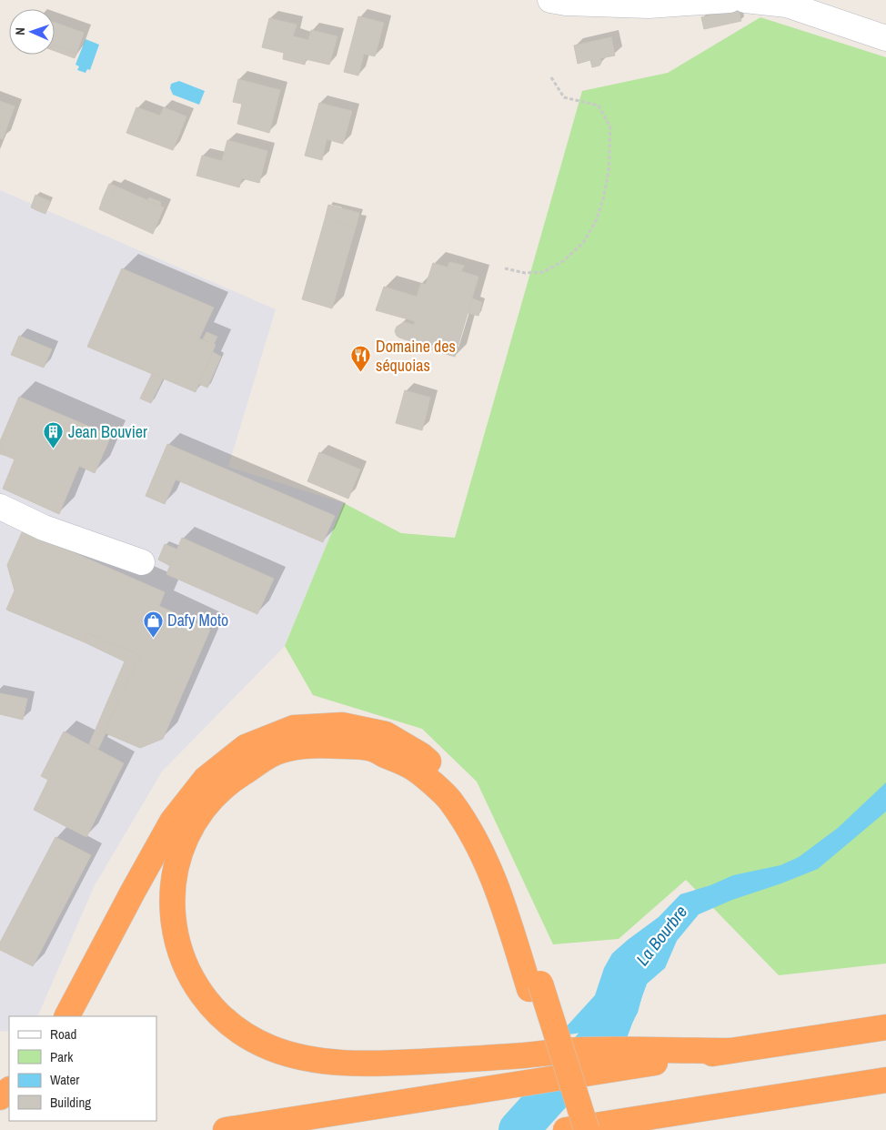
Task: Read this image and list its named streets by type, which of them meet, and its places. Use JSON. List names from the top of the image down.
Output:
{
  "water": ["La Bourbre"],
  "places": {
    "restaurant": ["Domaine des séquoias"],
    "building": ["Jean Bouvier"],
    "shop": ["Dafy Moto"]
  },
  "legend": [
    "Road",
    "Park",
    "Water",
    "Building"
  ],
  "north": "left"
}
